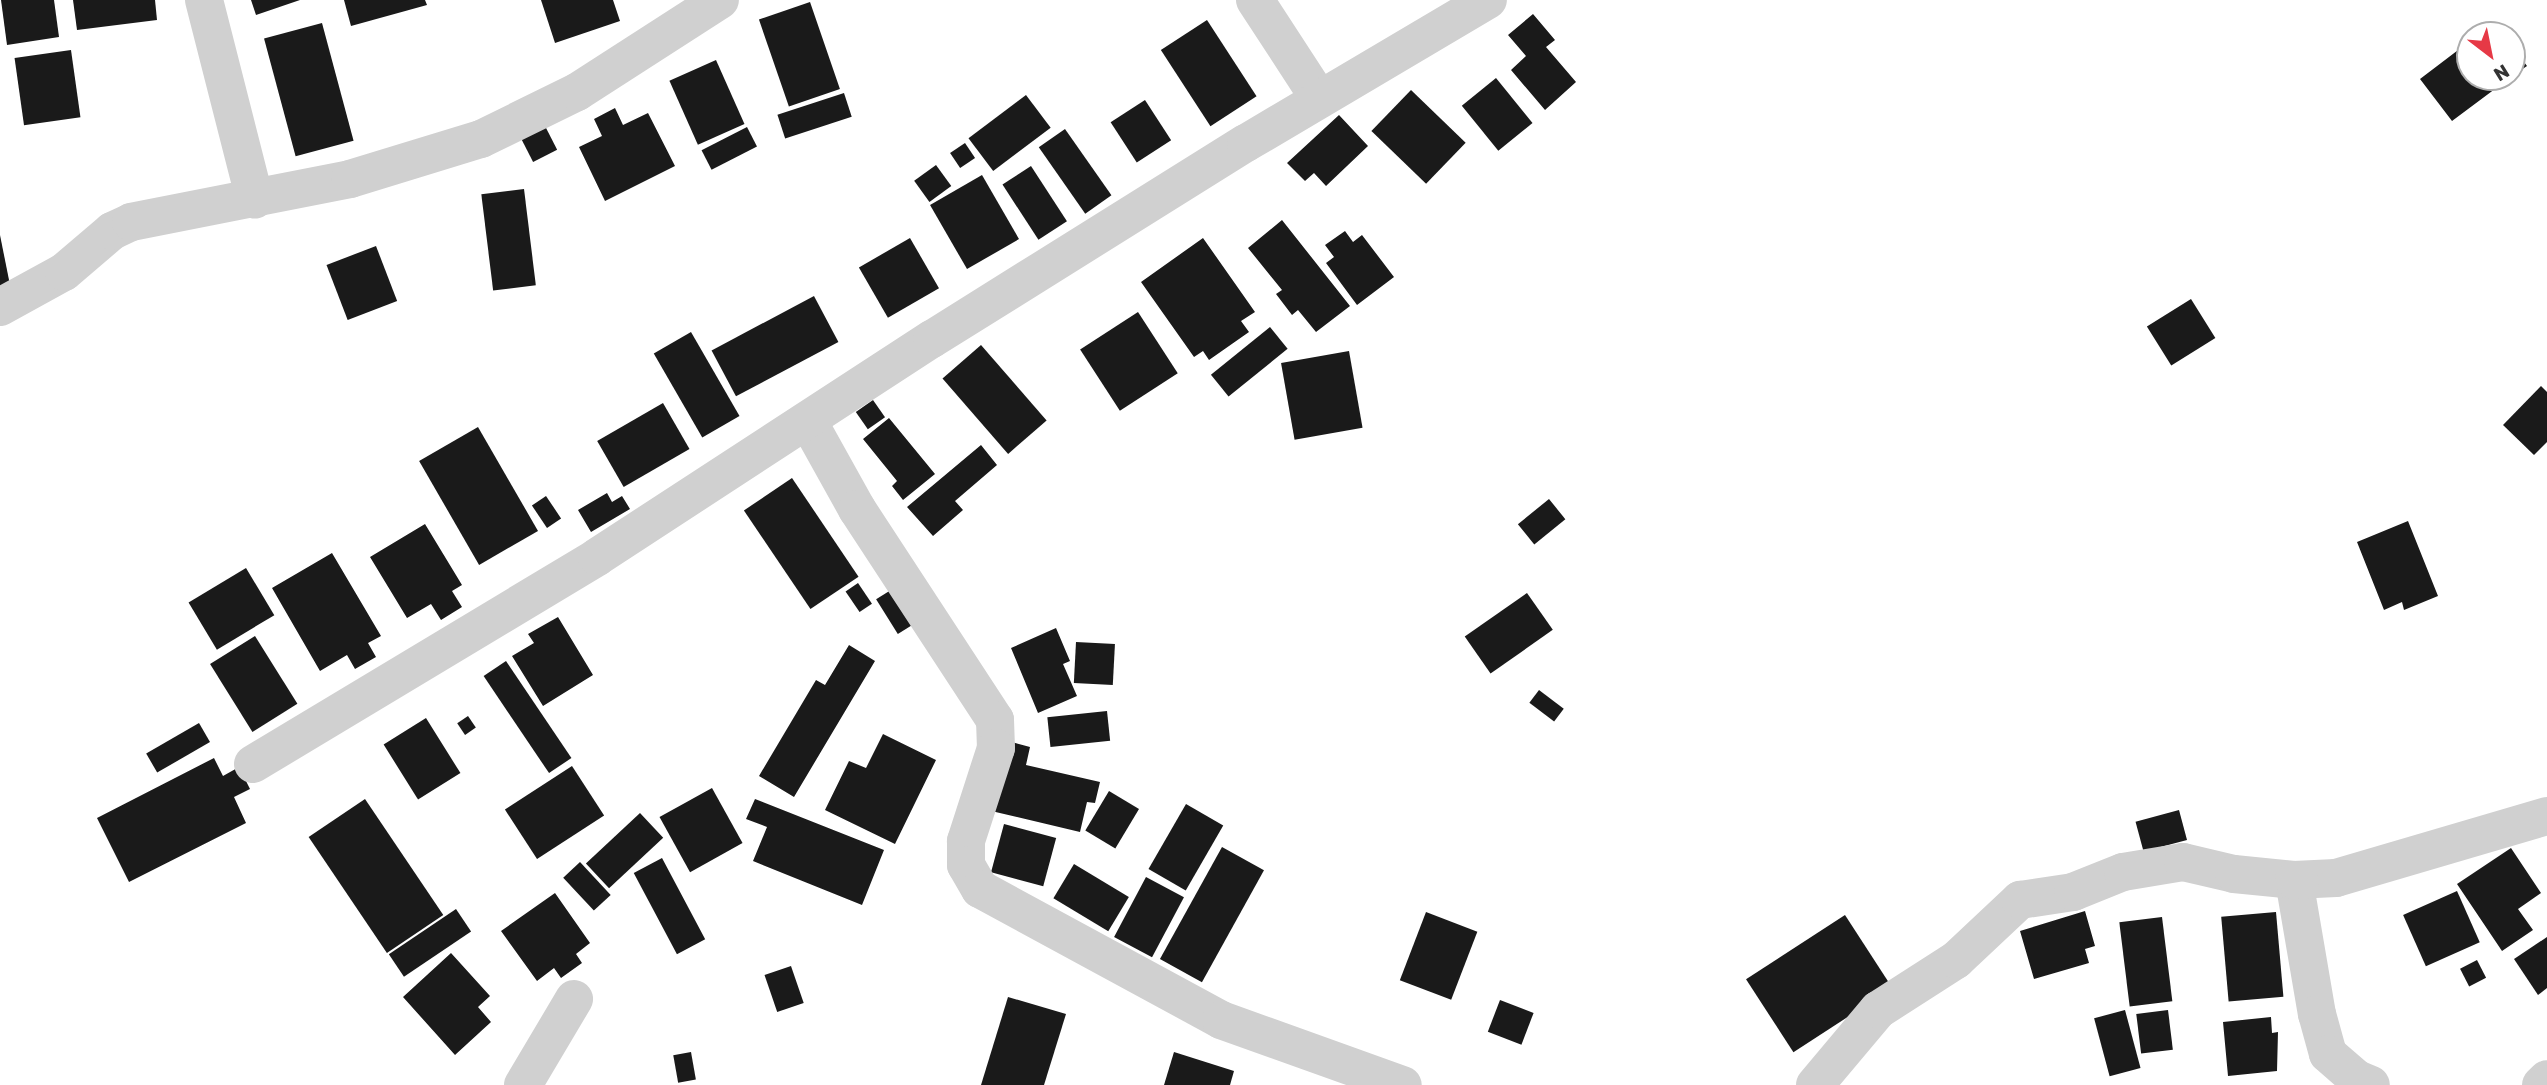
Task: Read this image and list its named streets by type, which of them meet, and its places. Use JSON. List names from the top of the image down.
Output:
{
  "north": "bottom right"
}
